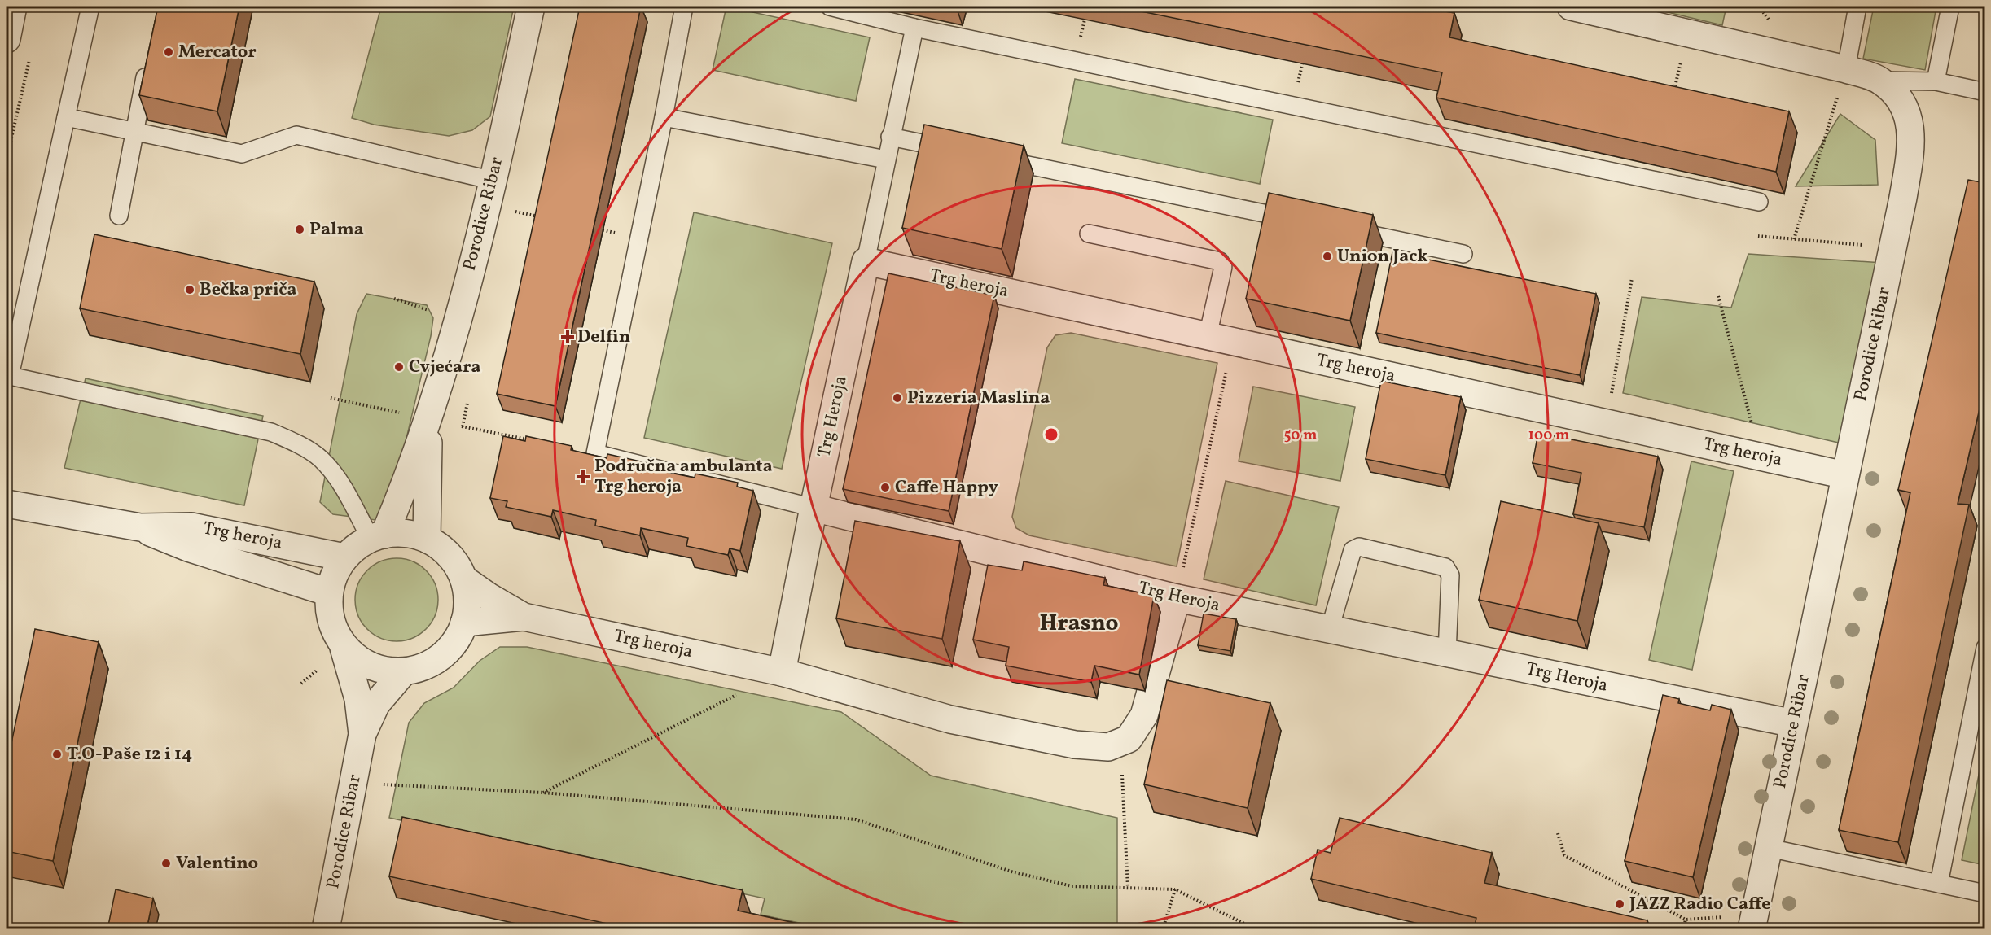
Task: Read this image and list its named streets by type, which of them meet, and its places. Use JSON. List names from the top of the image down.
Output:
{
  "streets": {
    "street": ["Porodice Ribar", "Trg heroja", "Trg Heroja"]
  },
  "crossings": [
    ["Porodice Ribar", "Trg heroja"],
    ["Porodice Ribar", "Trg Heroja"],
    ["Trg heroja", "Trg Heroja"]
  ],
  "districts": ["Hrasno"],
  "places": {
    "other": [
      "Mercator",
      "Palma",
      "Union Jack",
      "Bečka priča",
      "Cvjećara",
      "Pizzeria Maslina",
      "Caffe Happy",
      "T.O-Paše 12 i 14",
      "Valentino",
      "JAZZ Radio Caffe"
    ],
    "health": ["Delfin", "Područna ambulanta Trg heroja"]
  },
  "rings": ["50 m", "100 m"]
}
